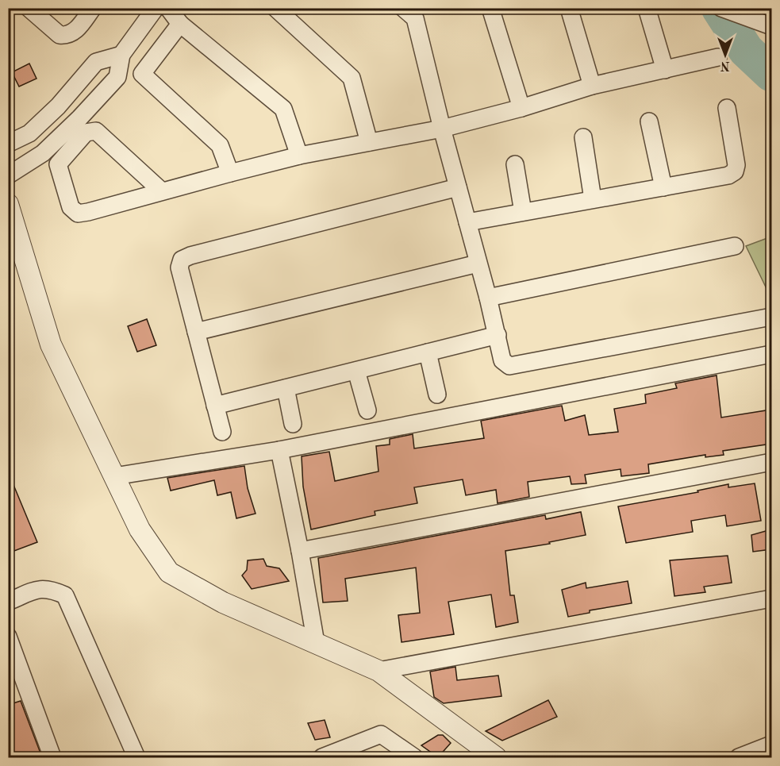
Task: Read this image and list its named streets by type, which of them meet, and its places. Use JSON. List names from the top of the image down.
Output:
{
  "north": "bottom"
}
